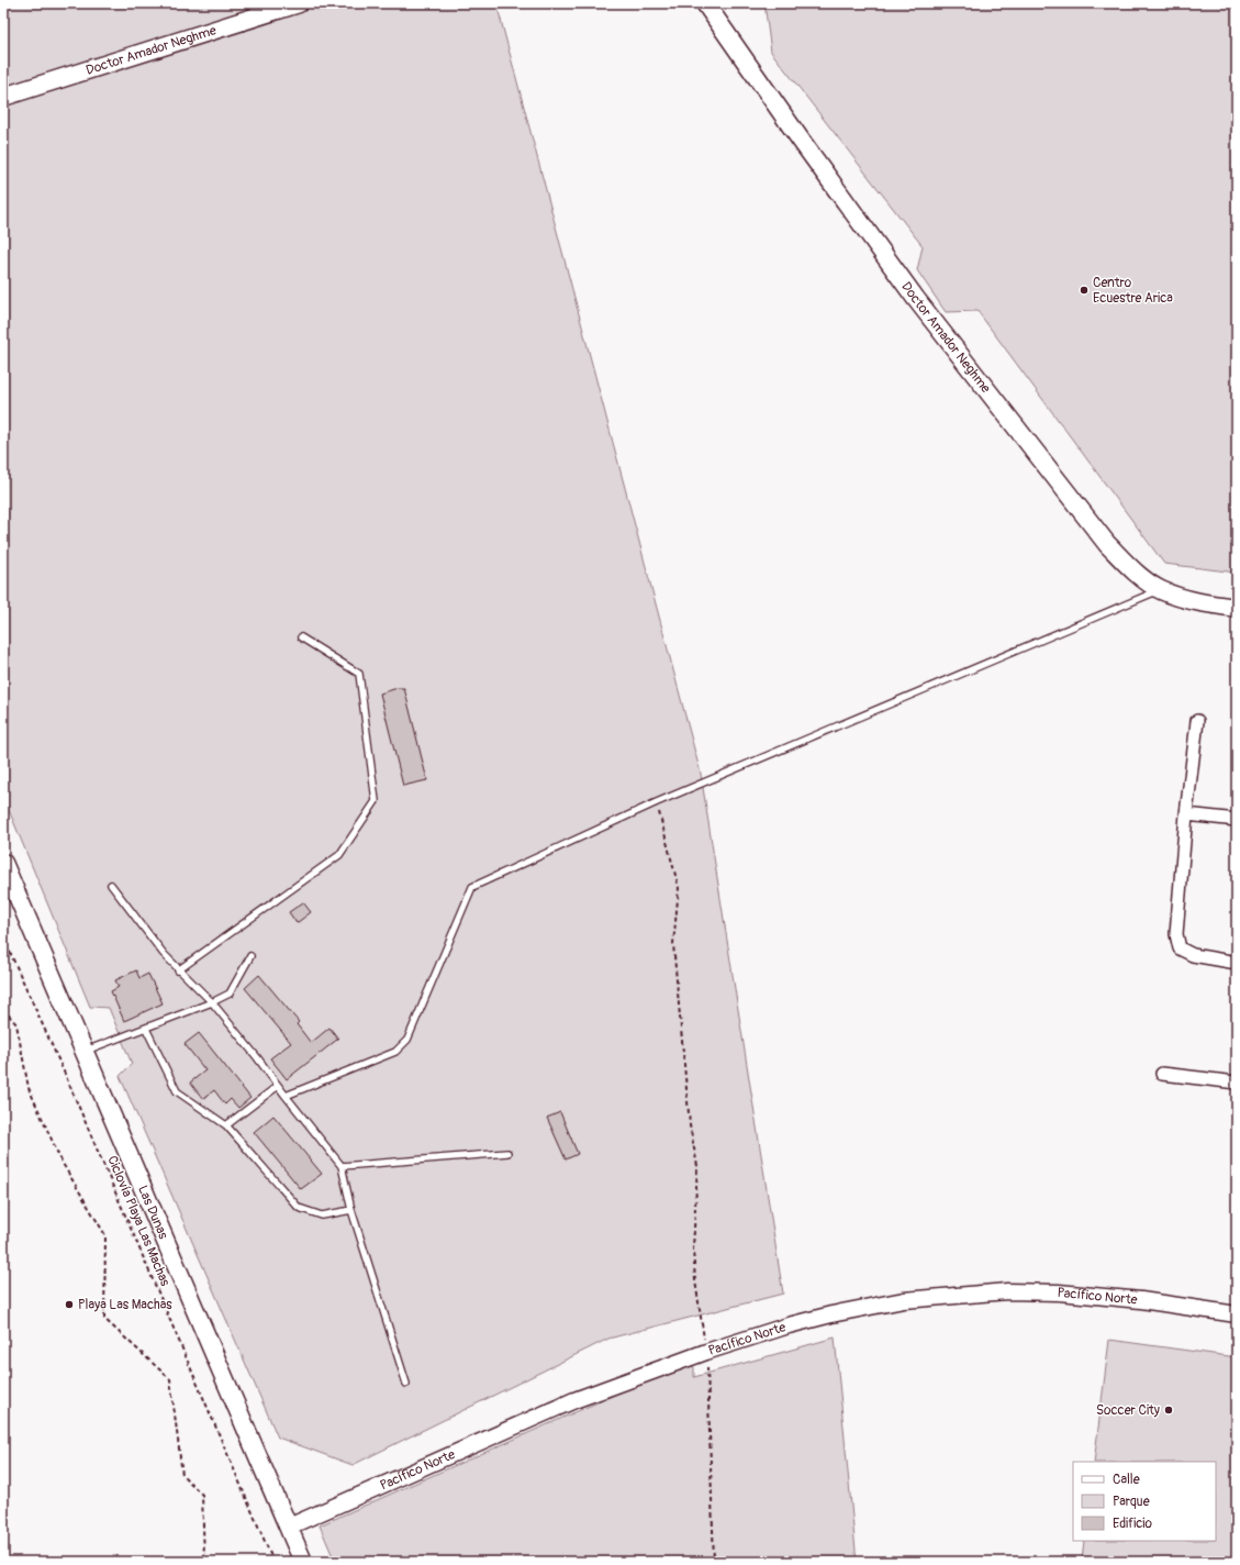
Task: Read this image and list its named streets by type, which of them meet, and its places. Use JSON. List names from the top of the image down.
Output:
{
  "streets": {
    "main road": ["Doctor Amador Neghme", "Las Dunas"],
    "street": ["Pacífico Norte"],
    "path": ["Ciclovía Playa Las Machas"]
  },
  "crossings": [
    ["Las Dunas", "Pacífico Norte"]
  ],
  "places": ["Centro Ecuestre Arica", "Playa Las Machas", "Soccer City"],
  "legend": ["Calle", "Parque", "Edificio"]
}
